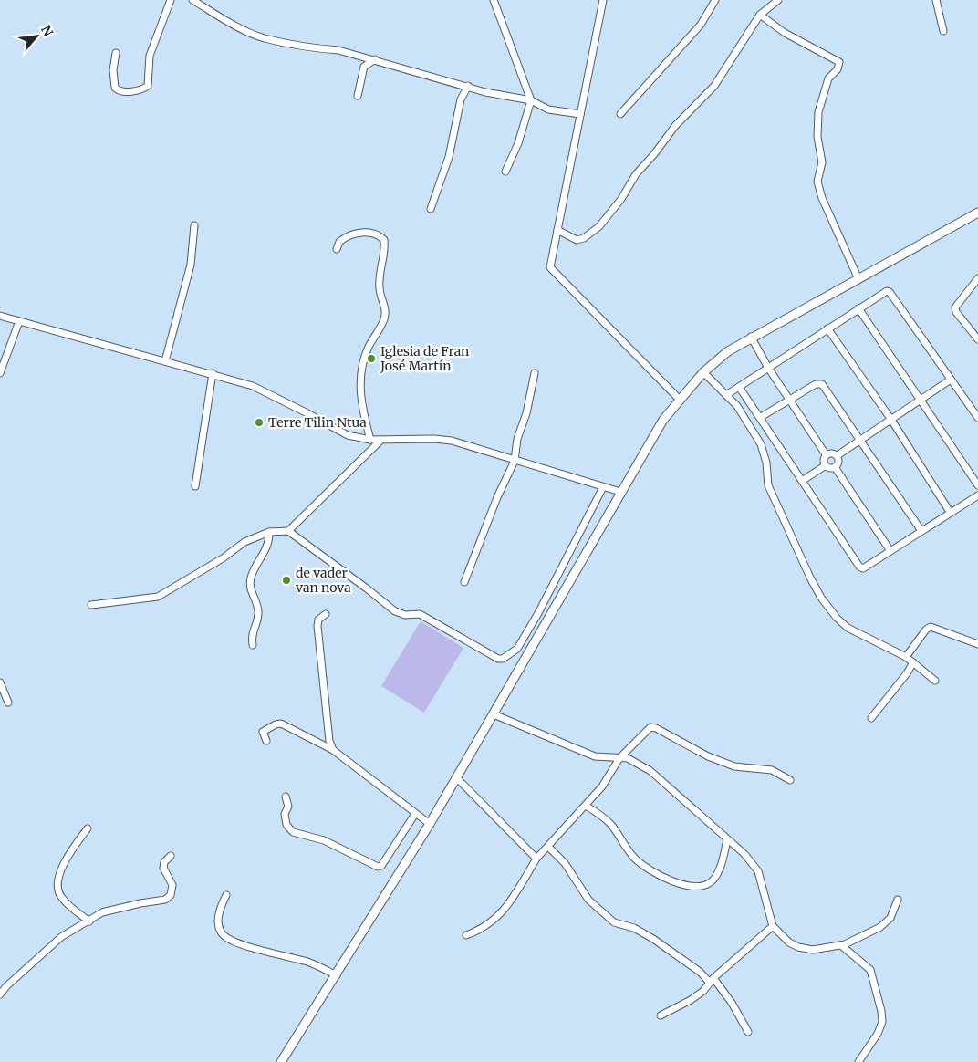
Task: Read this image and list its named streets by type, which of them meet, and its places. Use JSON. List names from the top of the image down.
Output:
{
  "places": ["Iglesia de Fran José Martín", "Terre Tilin Ntua", "de vader van nova"],
  "north": "top right"
}
